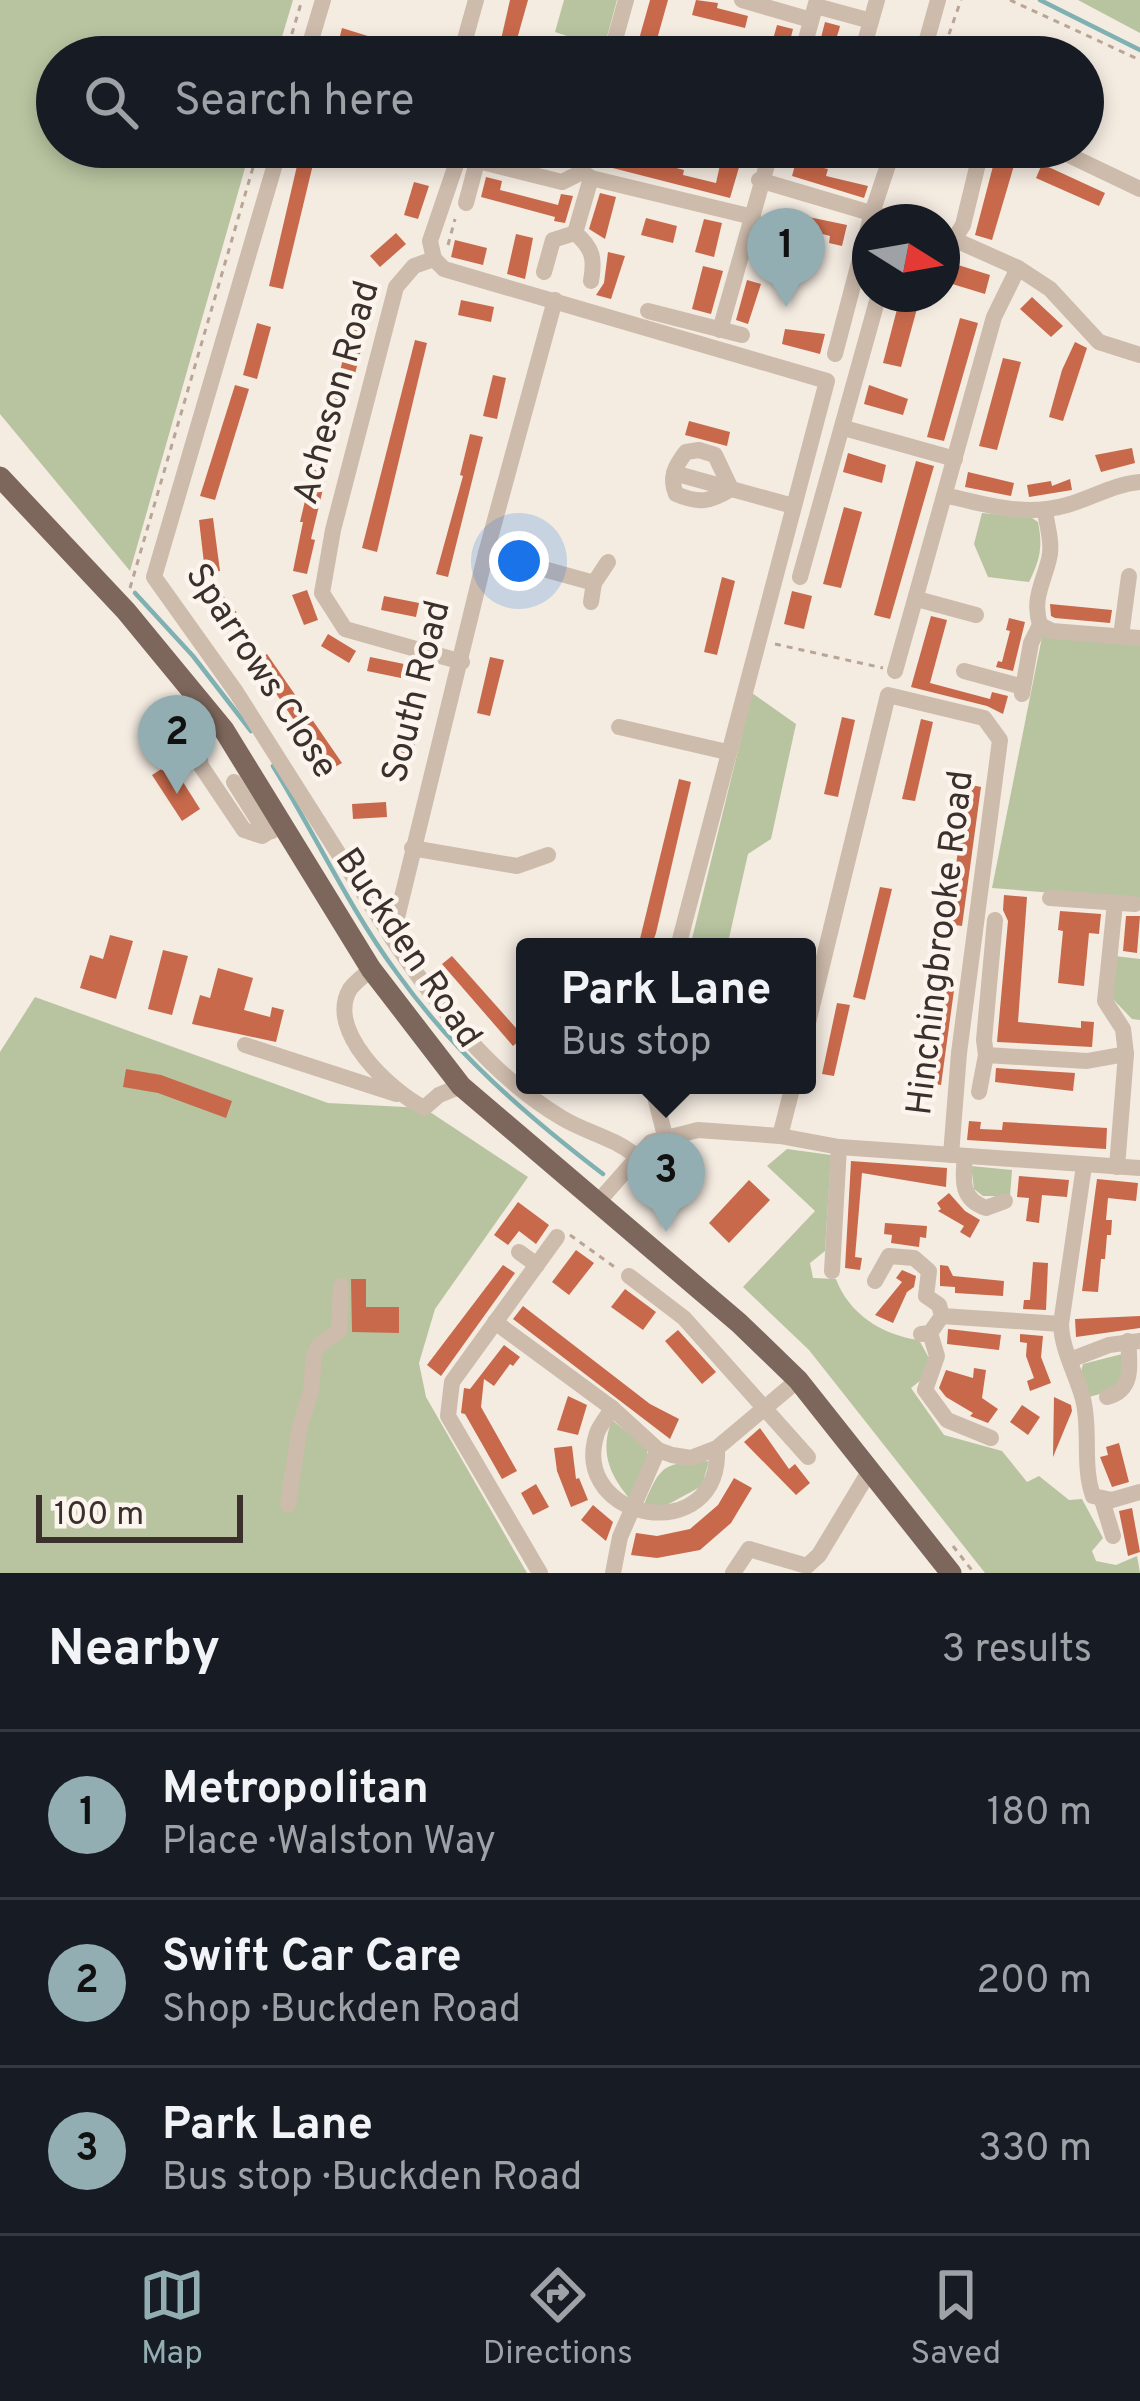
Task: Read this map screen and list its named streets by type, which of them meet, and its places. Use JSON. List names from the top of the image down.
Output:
{
  "streets": {
    "main road": ["Buckden Road"],
    "street": [
      "Acheson Road",
      "Sparrows Close",
      "South Road",
      "Hinchingbrooke Road"
    ]
  },
  "crossings": [
    ["Acheson Road", "South Road"],
    ["Sparrows Close", "South Road"]
  ],
  "scale_bar": "100 m",
  "north": "right",
  "page": {
    "search": "Search here",
    "pins": ["1", "2", "3"],
    "popup": ["Park Lane", "Bus stop"],
    "scale": "100 m",
    "heading": ["Nearby", "3 results"],
    "list": [
      {
        "mark": "1",
        "name": "Metropolitan",
        "note": "Place · Walston Way",
        "value": "180 m"
      },
      {
        "mark": "2",
        "name": "Swift Car Care",
        "note": "Shop · Buckden Road",
        "value": "200 m"
      },
      {
        "mark": "3",
        "name": "Park Lane",
        "note": "Bus stop · Buckden Road",
        "value": "330 m"
      }
    ],
    "nav": ["Map", "Directions", "Saved"]
  }
}
